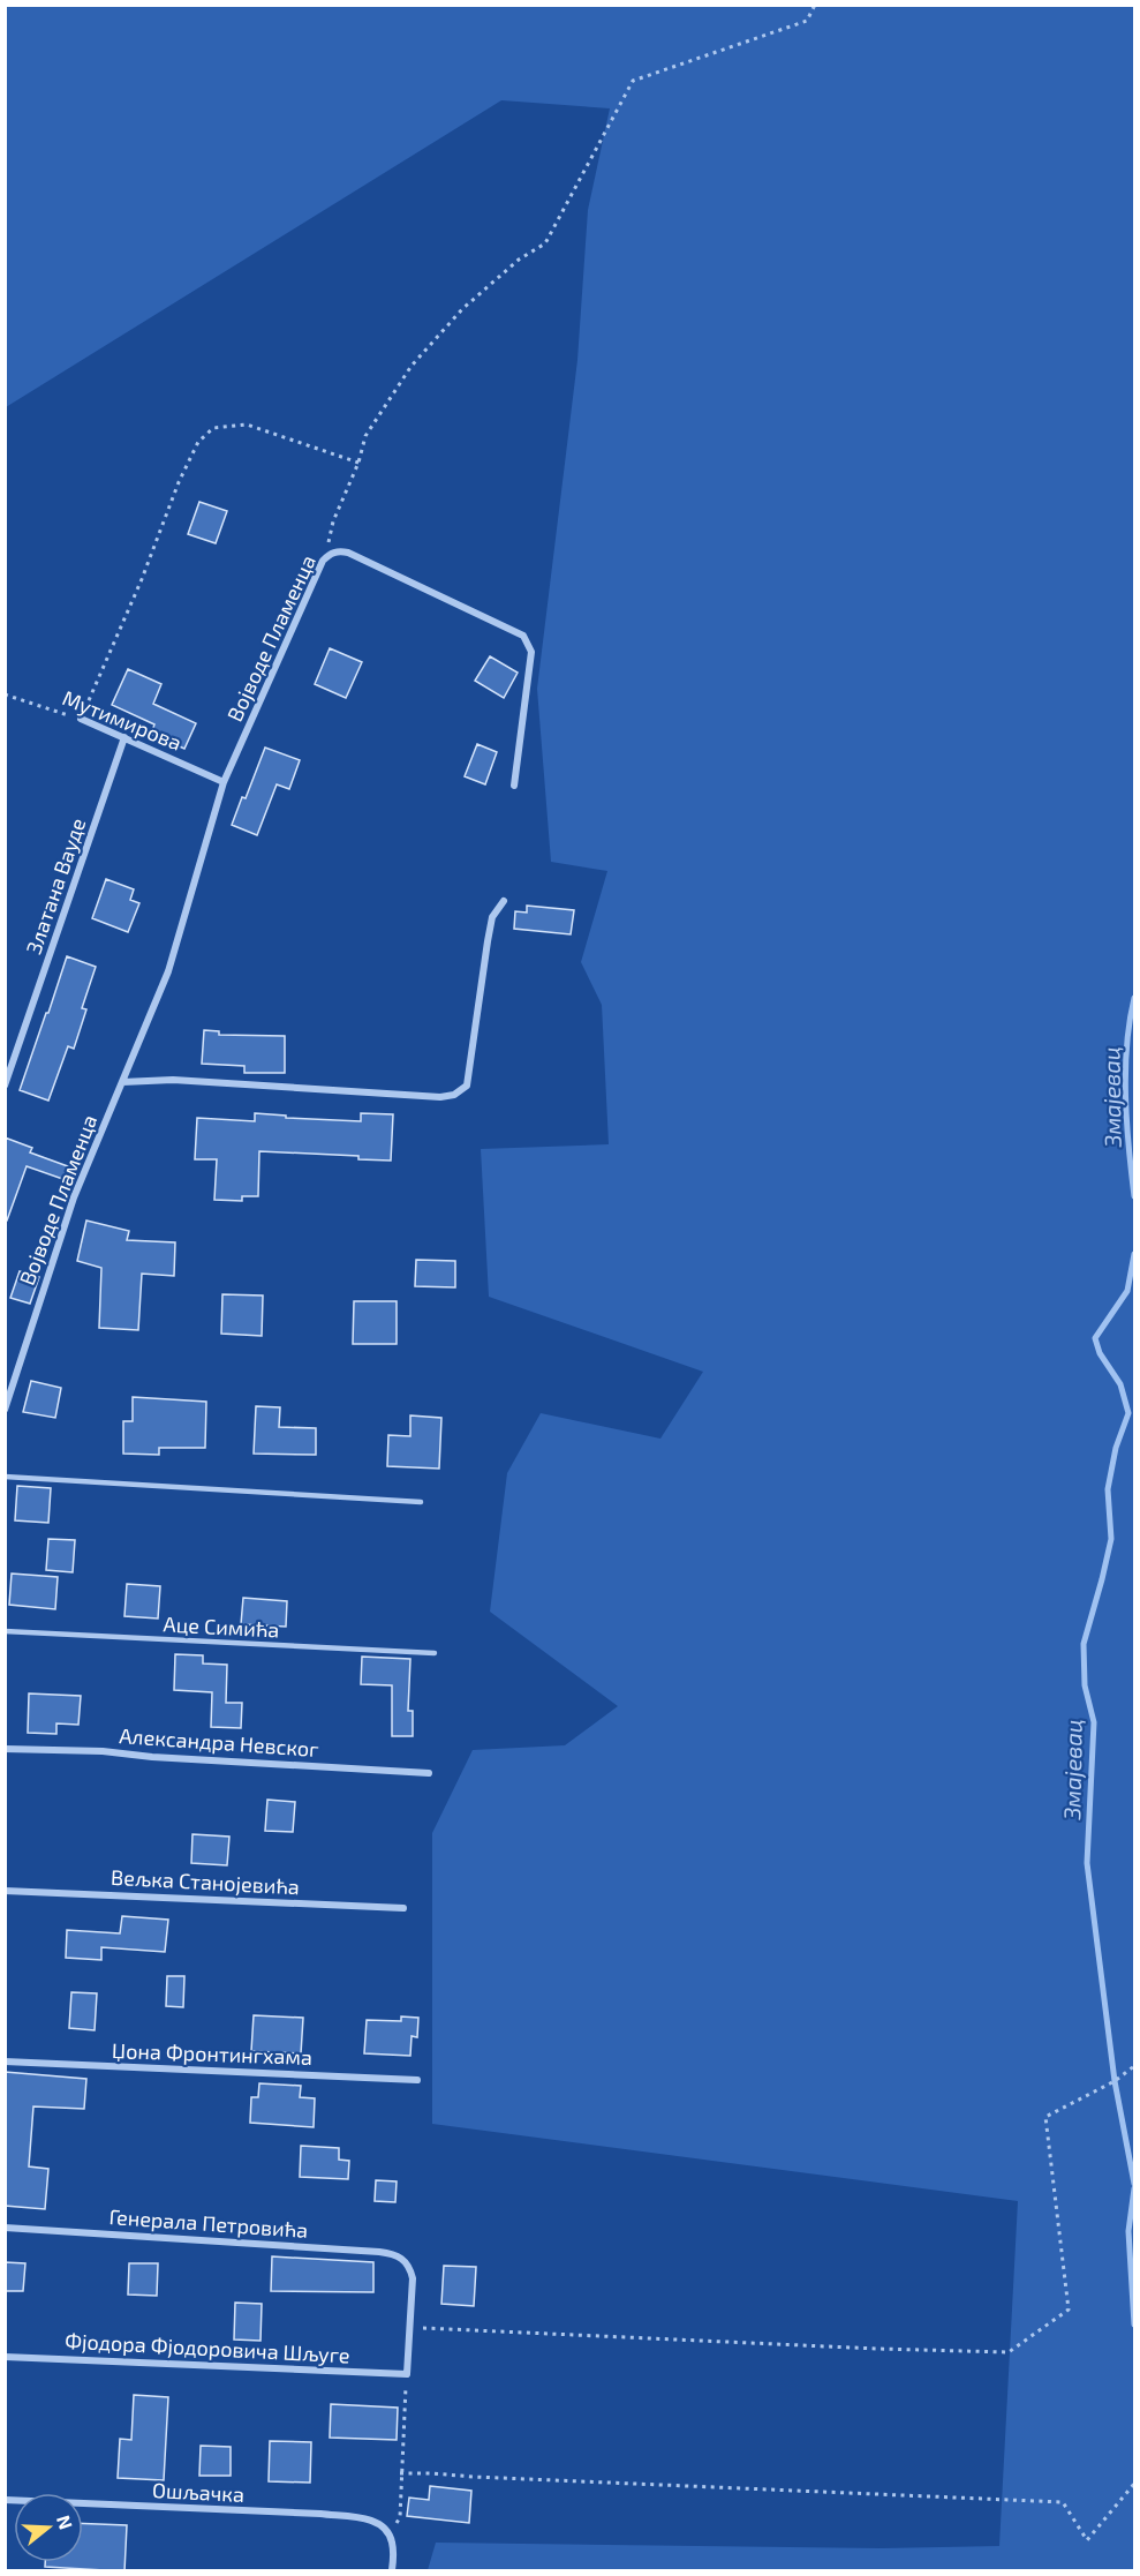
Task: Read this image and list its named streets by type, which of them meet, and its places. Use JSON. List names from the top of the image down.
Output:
{
  "streets": {
    "street": [
      "Војводе Пламенца",
      "Мутимирова",
      "Златана Вауде",
      "Александра Невског",
      "Вељка Станојевића",
      "Џона Фронтингхама",
      "Генерала Петровића",
      "Фјодора Фјодоровича Шљуге",
      "Ошљачка"
    ],
    "lane": ["Аце Симића"]
  },
  "crossings": [
    ["Војводе Пламенца", "Мутимирова"],
    ["Мутимирова", "Златана Вауде"]
  ],
  "water": ["Змајевац"],
  "north": "right"
}
